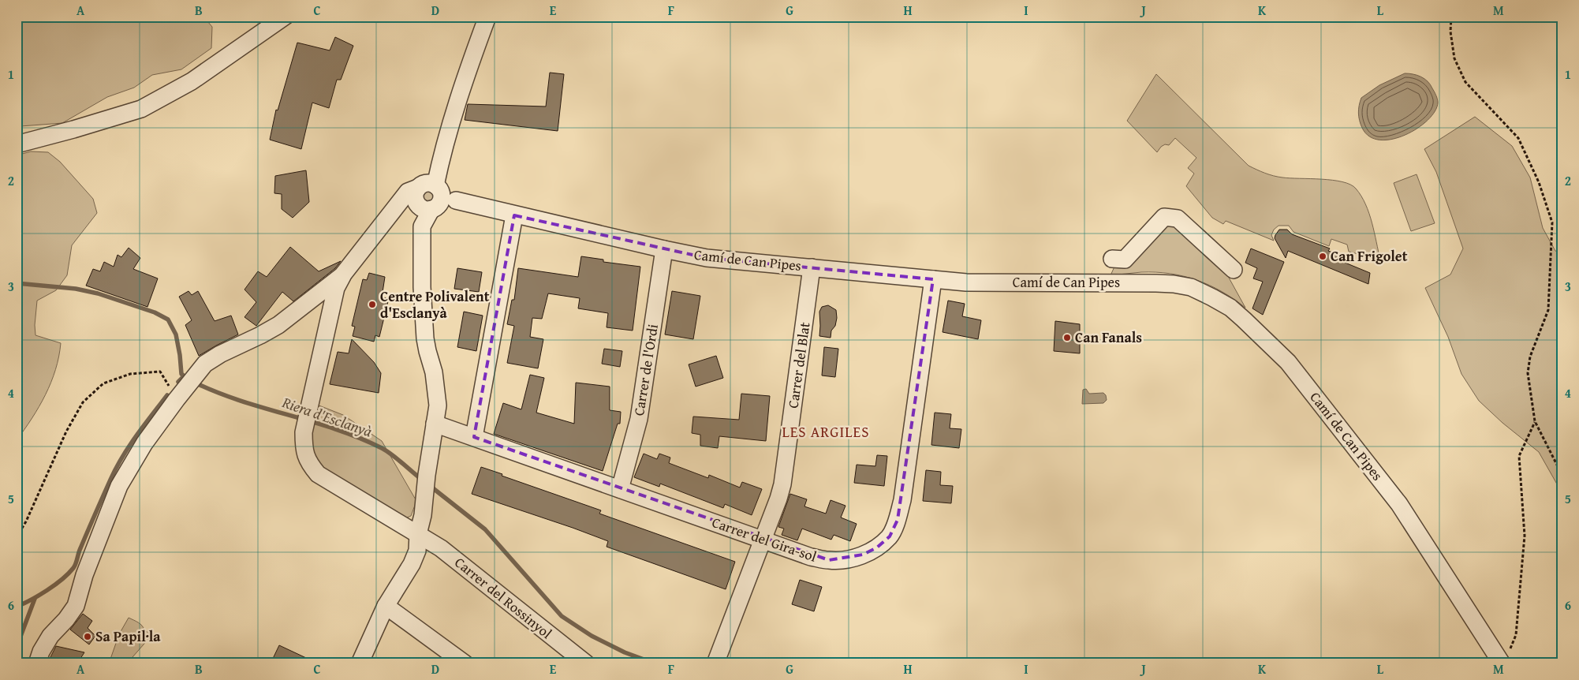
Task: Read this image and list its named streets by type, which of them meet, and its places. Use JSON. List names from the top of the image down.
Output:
{
  "streets": {
    "street": [
      "Camí de Can Pipes",
      "Carrer del Blat",
      "Carrer de l'Ordi",
      "Carrer del Gira-sol",
      "Carrer del Rossinyol"
    ]
  },
  "crossings": [
    ["Camí de Can Pipes", "Carrer del Blat"],
    ["Camí de Can Pipes", "Carrer de l'Ordi"],
    ["Camí de Can Pipes", "Carrer del Gira-sol"],
    ["Carrer del Blat", "Carrer del Gira-sol"],
    ["Carrer de l'Ordi", "Carrer del Gira-sol"]
  ],
  "districts": ["LES ARGILES"],
  "water": ["Riera d'Esclanyà"],
  "places": [
    "Can Frigolet",
    "Centre Polivalent d'Esclanyà",
    "Can Fanals",
    "Sa Papil·la"
  ],
  "grid": {
    "columns": [
      "A",
      "B",
      "C",
      "D",
      "E",
      "F",
      "G",
      "H",
      "I",
      "J",
      "K",
      "L",
      "M"
    ],
    "rows": [
      "1",
      "2",
      "3",
      "4",
      "5",
      "6"
    ]
  }
}
